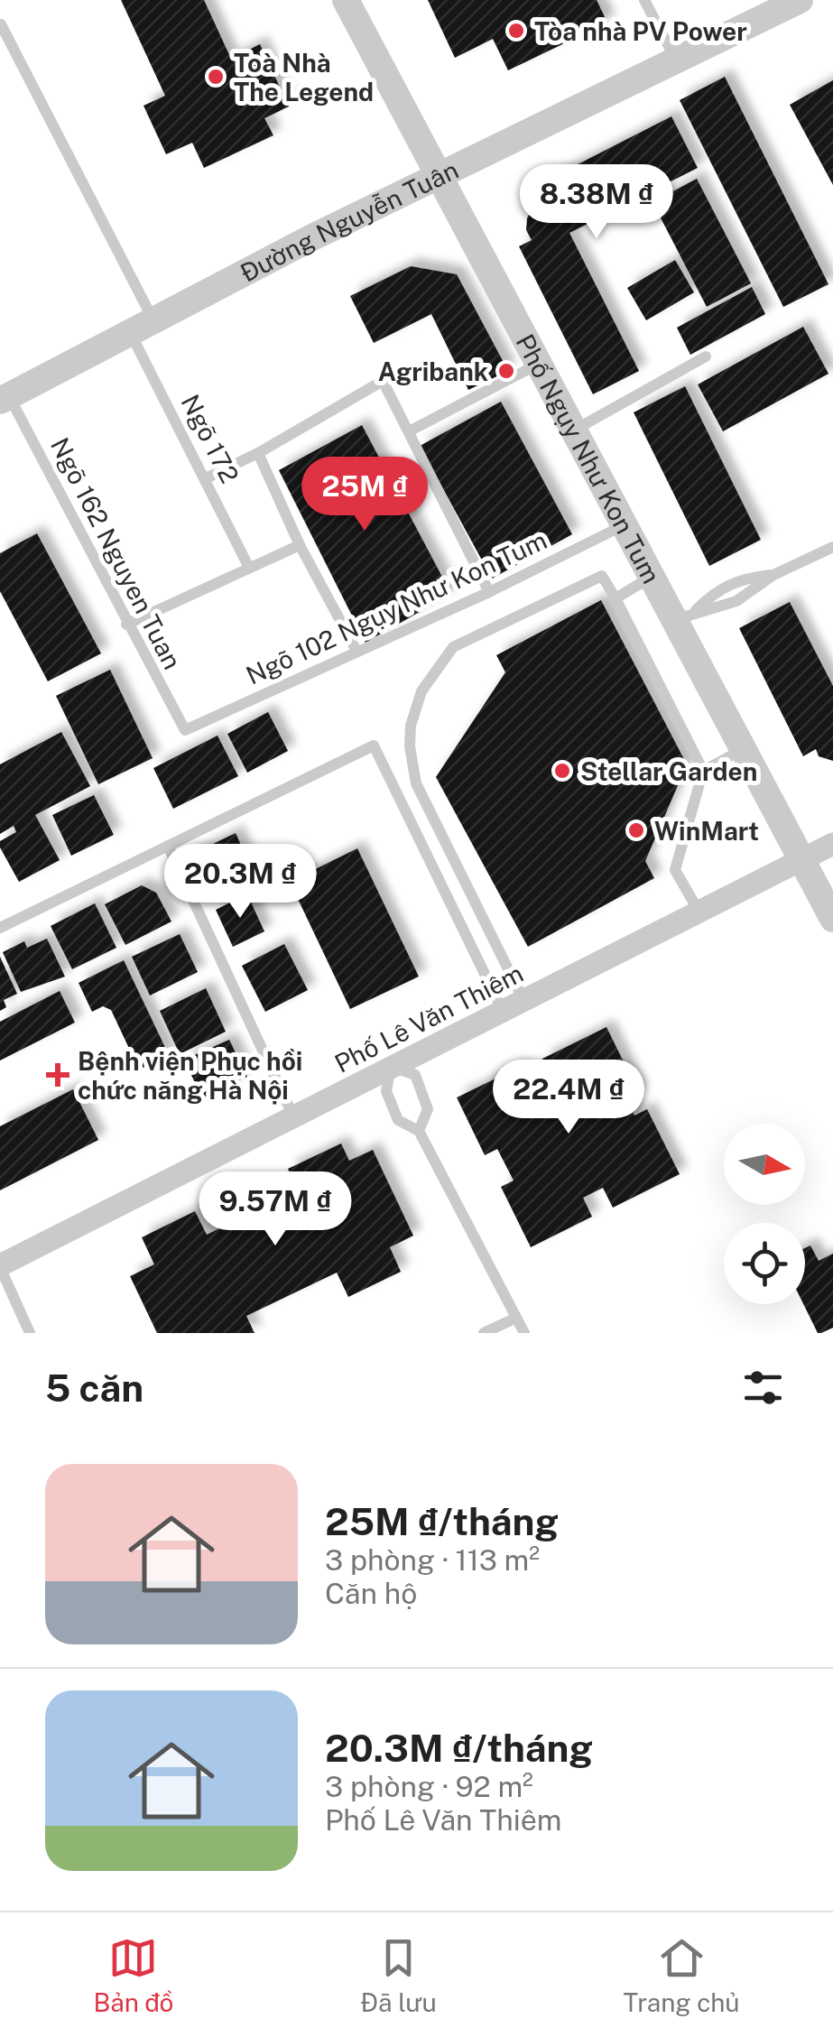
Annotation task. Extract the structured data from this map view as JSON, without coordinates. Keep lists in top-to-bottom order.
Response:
{
  "streets": {
    "street": ["Đường Nguyễn Tuân", "Phố Ngụy Như Kon Tum", "Phố Lê Văn Thiêm"],
    "lane": ["Ngõ 172", "Ngõ 162 Nguyen Tuan", "Ngõ 102 Ngụy Như Kon Tum"]
  },
  "crossings": [
    ["Đường Nguyễn Tuân", "Ngõ 172"],
    ["Đường Nguyễn Tuân", "Phố Ngụy Như Kon Tum"],
    ["Đường Nguyễn Tuân", "Ngõ 162 Nguyen Tuan"],
    ["Phố Ngụy Như Kon Tum", "Ngõ 102 Ngụy Như Kon Tum"],
    ["Phố Ngụy Như Kon Tum", "Phố Lê Văn Thiêm"],
    ["Ngõ 162 Nguyen Tuan", "Ngõ 102 Ngụy Như Kon Tum"]
  ],
  "places": {
    "other": [
      "Tòa nhà PV Power",
      "Toà Nhà The Legend",
      "Agribank",
      "Stellar Garden",
      "WinMart"
    ],
    "health": ["Bệnh viện Phục hồi chức năng Hà Nội"]
  },
  "north": "right",
  "page": {
    "price": [
      "8.38M ₫",
      "25M ₫",
      "20.3M ₫",
      "22.4M ₫",
      "9.57M ₫"
    ],
    "heading": "5 căn",
    "list": [
      {
        "name": "25M ₫/tháng",
        "note": "3 phòng · 113 m² · Căn hộ"
      },
      {
        "name": "20.3M ₫/tháng",
        "note": "3 phòng · 92 m² · Phố Lê Văn Thiêm"
      }
    ],
    "tabs": ["Bản đồ", "Đã lưu", "Trang chủ"]
  }
}
